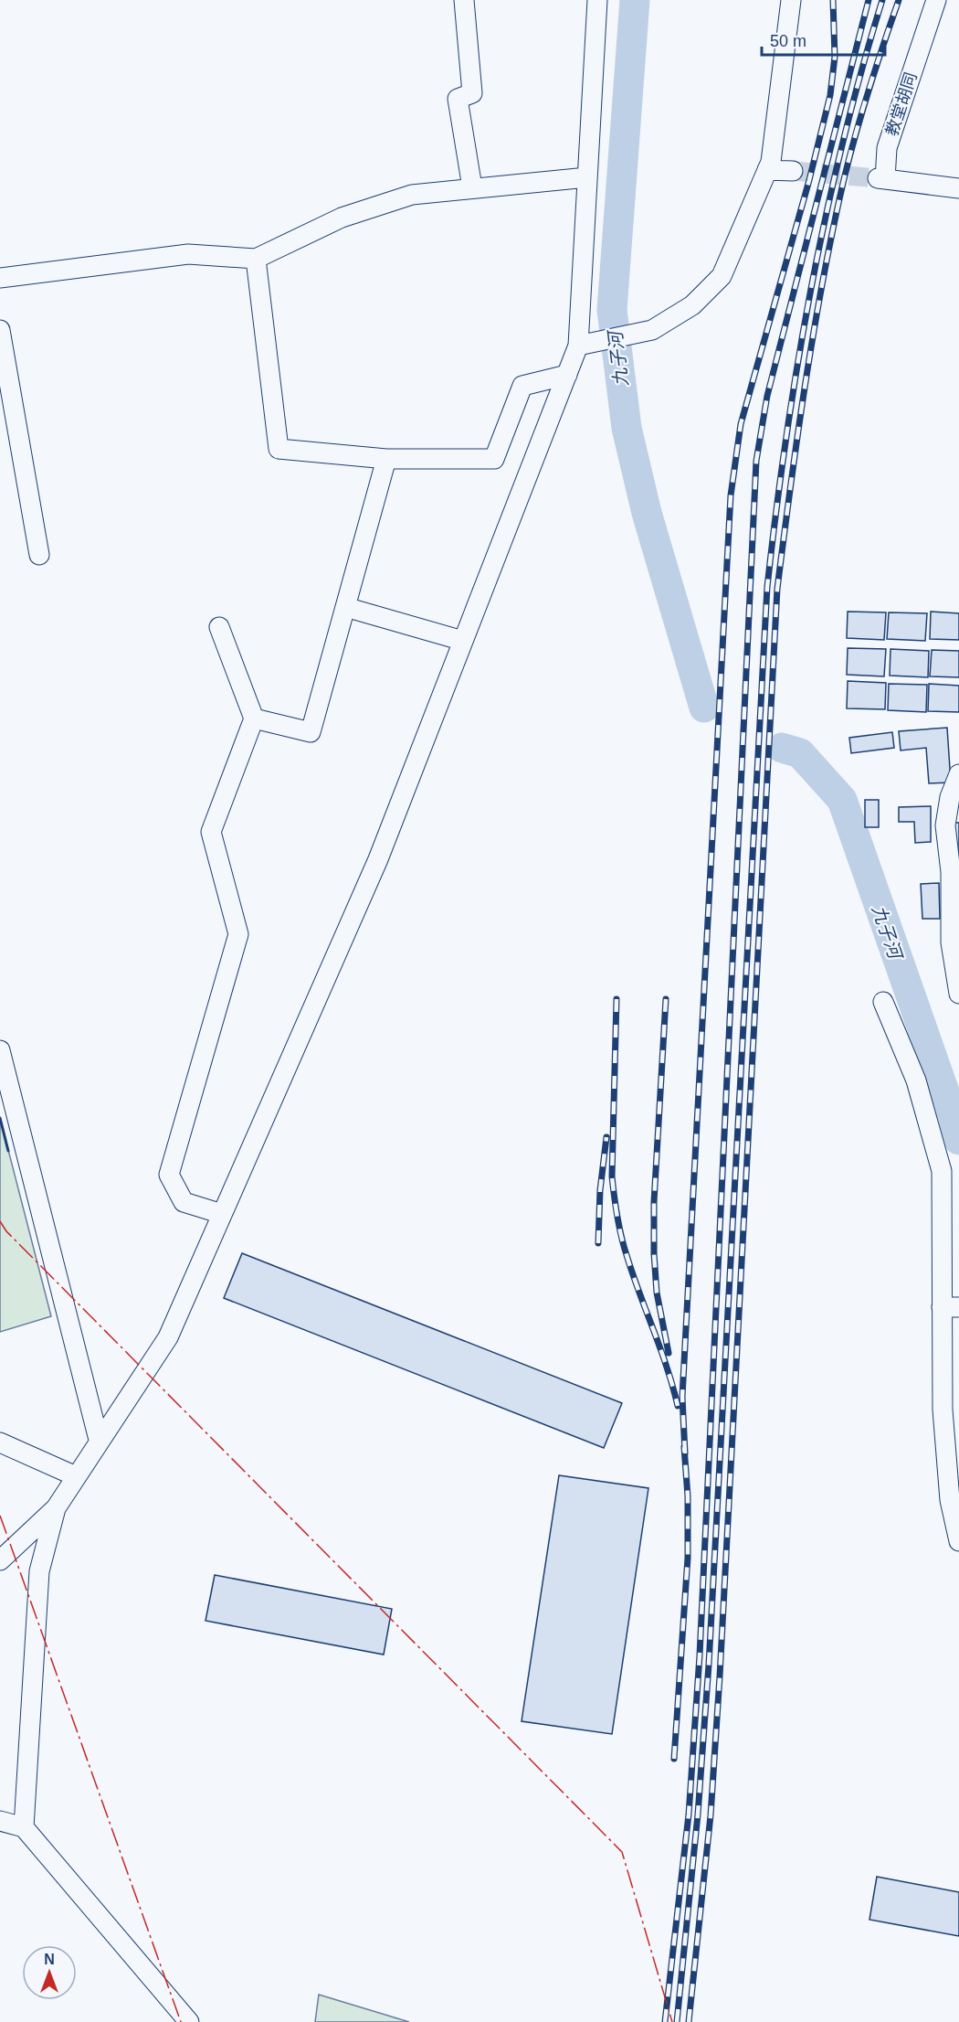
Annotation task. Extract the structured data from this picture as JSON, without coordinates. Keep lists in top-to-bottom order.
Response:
{
  "streets": {
    "street": ["教堂胡同"]
  },
  "water": ["九子河"],
  "scale_bar": "50 m",
  "north": "top"
}
